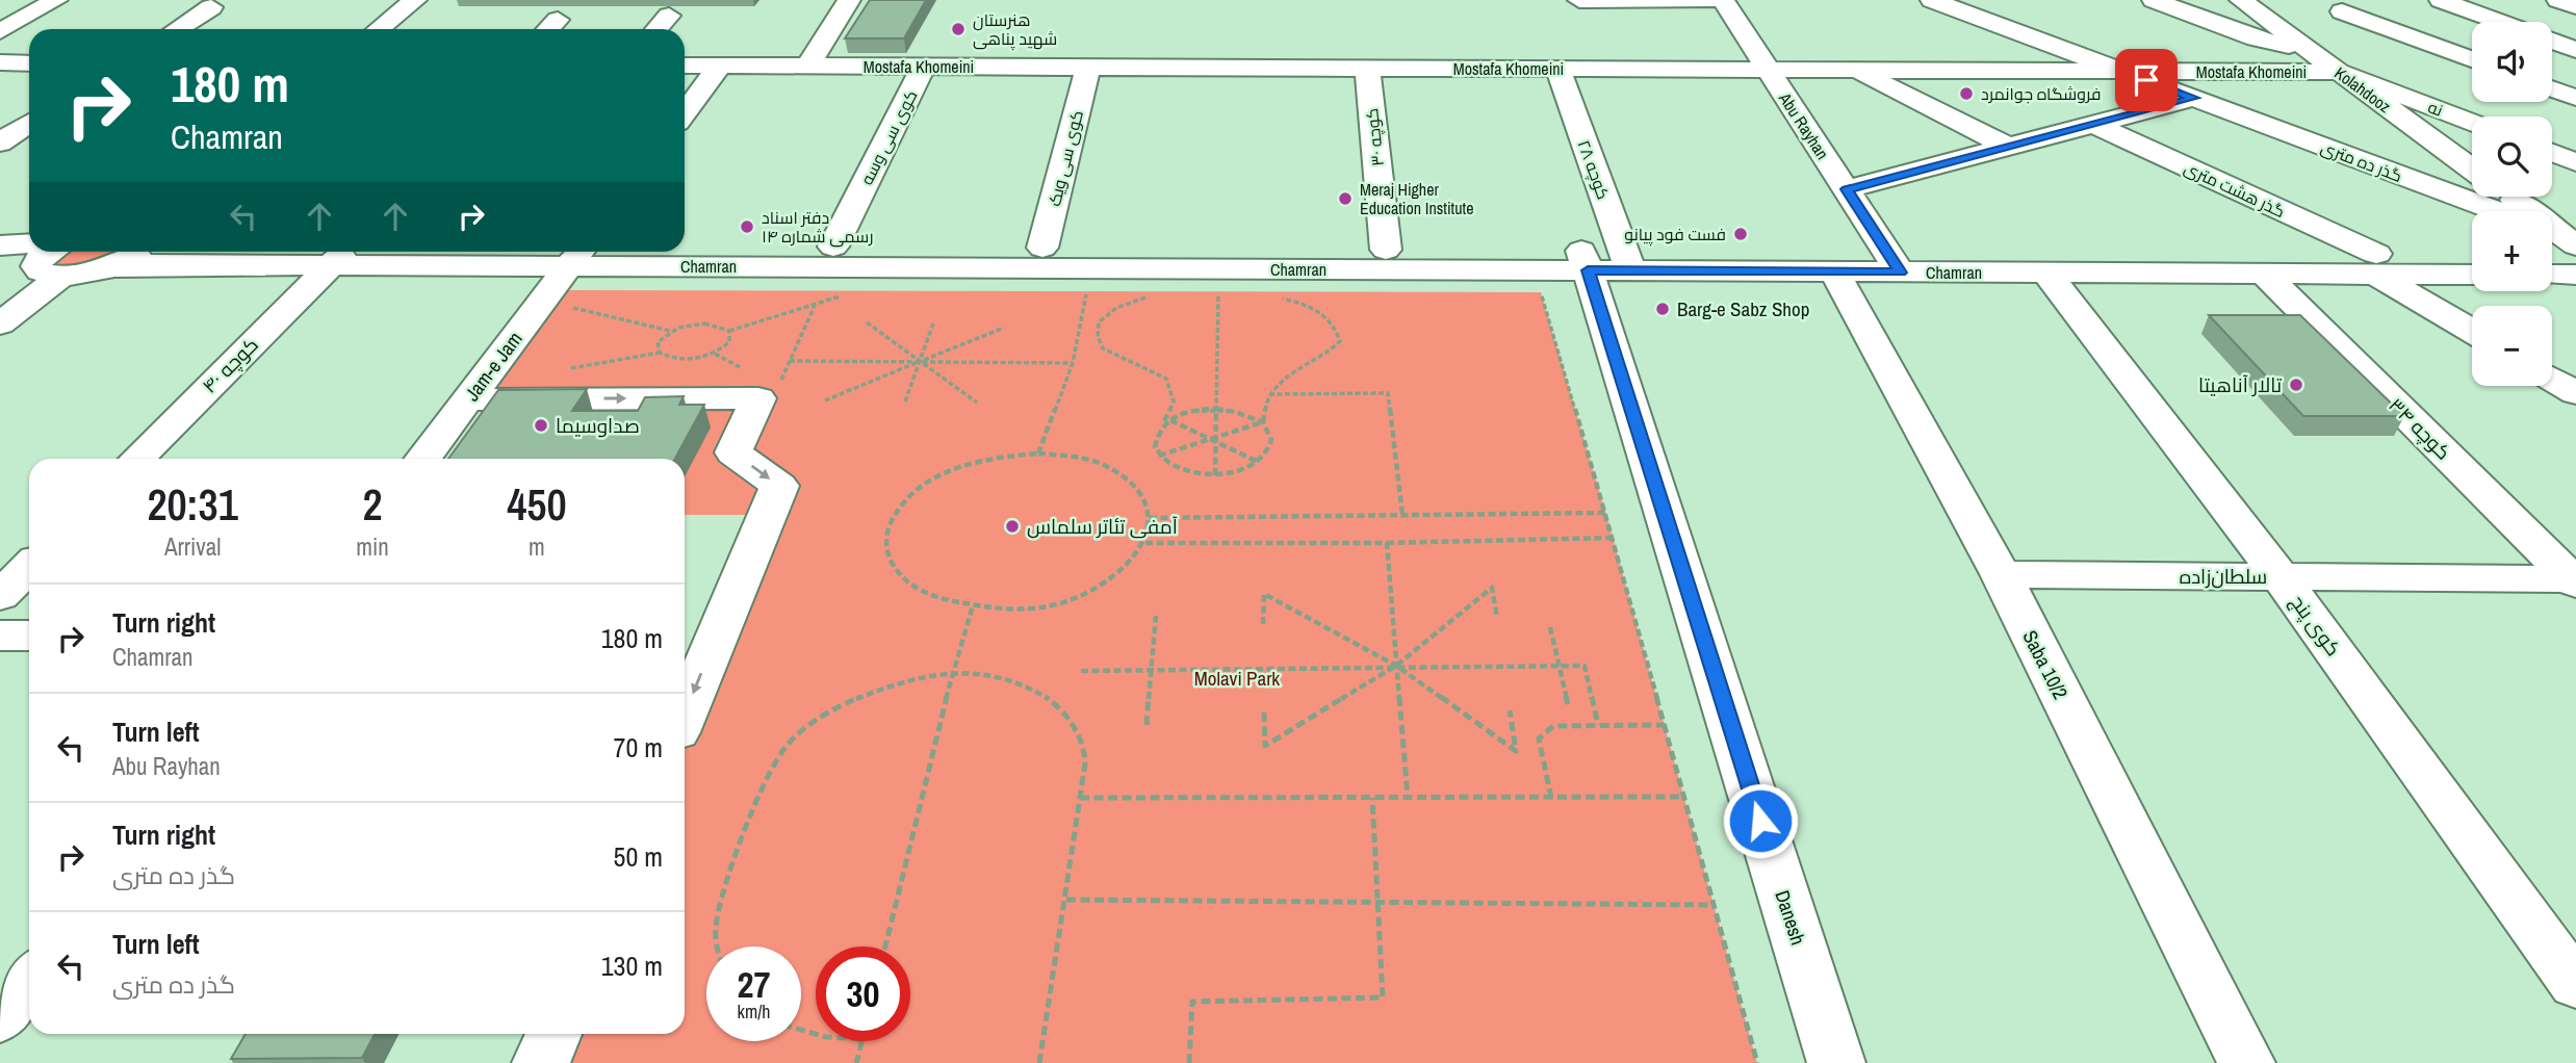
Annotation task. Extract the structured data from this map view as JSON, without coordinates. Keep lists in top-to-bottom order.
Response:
{
  "streets": {
    "street": [
      "Mostafa Khomeini",
      "Kolahdooz",
      "نه",
      "Abu Rayhan",
      "کوی سی وسه",
      "کوچه ۳۰",
      "کوی سی ویک",
      "گذر ده متری",
      "کوچه ۲۸",
      "گذر هشت متری",
      "Chamran",
      "کوچه ۴۰",
      "Jam-e Jam",
      "کوچه ۳۴",
      "سلطان‌زاده",
      "کوی پنج",
      "Saba 10/2",
      "Danesh"
    ]
  },
  "crossings": [
    ["Mostafa Khomeini", "Kolahdooz"],
    ["Mostafa Khomeini", "نه"],
    ["Mostafa Khomeini", "Abu Rayhan"],
    ["Mostafa Khomeini", "کوی سی وسه"],
    ["Mostafa Khomeini", "کوچه ۳۰"],
    ["Mostafa Khomeini", "کوی سی ویک"],
    ["Mostafa Khomeini", "گذر ده متری"],
    ["Mostafa Khomeini", "کوچه ۲۸"],
    ["Kolahdooz", "نه"],
    ["Abu Rayhan", "Chamran"],
    ["کوی سی وسه", "Chamran"],
    ["کوچه ۳۰", "Chamran"],
    ["کوی سی ویک", "Chamran"],
    ["کوچه ۲۸", "Chamran"],
    ["کوچه ۲۸", "Danesh"],
    ["گذر هشت متری", "Chamran"],
    ["Chamran", "کوچه ۴۰"],
    ["Chamran", "Jam-e Jam"],
    ["Chamran", "کوچه ۳۴"],
    ["Chamran", "کوی پنج"],
    ["Chamran", "Saba 10/2"],
    ["Chamran", "Danesh"],
    ["کوچه ۳۴", "سلطان‌زاده"],
    ["سلطان‌زاده", "کوی پنج"],
    ["سلطان‌زاده", "Saba 10/2"]
  ],
  "parks": ["Molavi Park"],
  "places": [
    "هنرستان شهید پناهی",
    "فروشگاه جوانمرد",
    "Meraj Higher Education Institute",
    "دفتر اسناد رسمی شماره ۱۴",
    "فست فود پیانو",
    "Barg-e Sabz Shop",
    "تالار آناهیتا",
    "صداوسیما",
    "آمفی تئاتر سلماس"
  ],
  "page": {
    "map_buttons": ["+", "−"],
    "turn": ["180 m", "Chamran"],
    "eta": [
      "20:31",
      "Arrival",
      "2",
      "min",
      "450",
      "m"
    ],
    "list": [
      {
        "name": "Turn right",
        "note": "Chamran",
        "value": "180 m"
      },
      {
        "name": "Turn left",
        "note": "Abu Rayhan",
        "value": "70 m"
      },
      {
        "name": "Turn right",
        "note": "گذر ده متری",
        "value": "50 m"
      },
      {
        "name": "Turn left",
        "note": "گذر ده متری",
        "value": "130 m"
      }
    ],
    "speed": "27 km/h",
    "limit": "30"
  }
}
